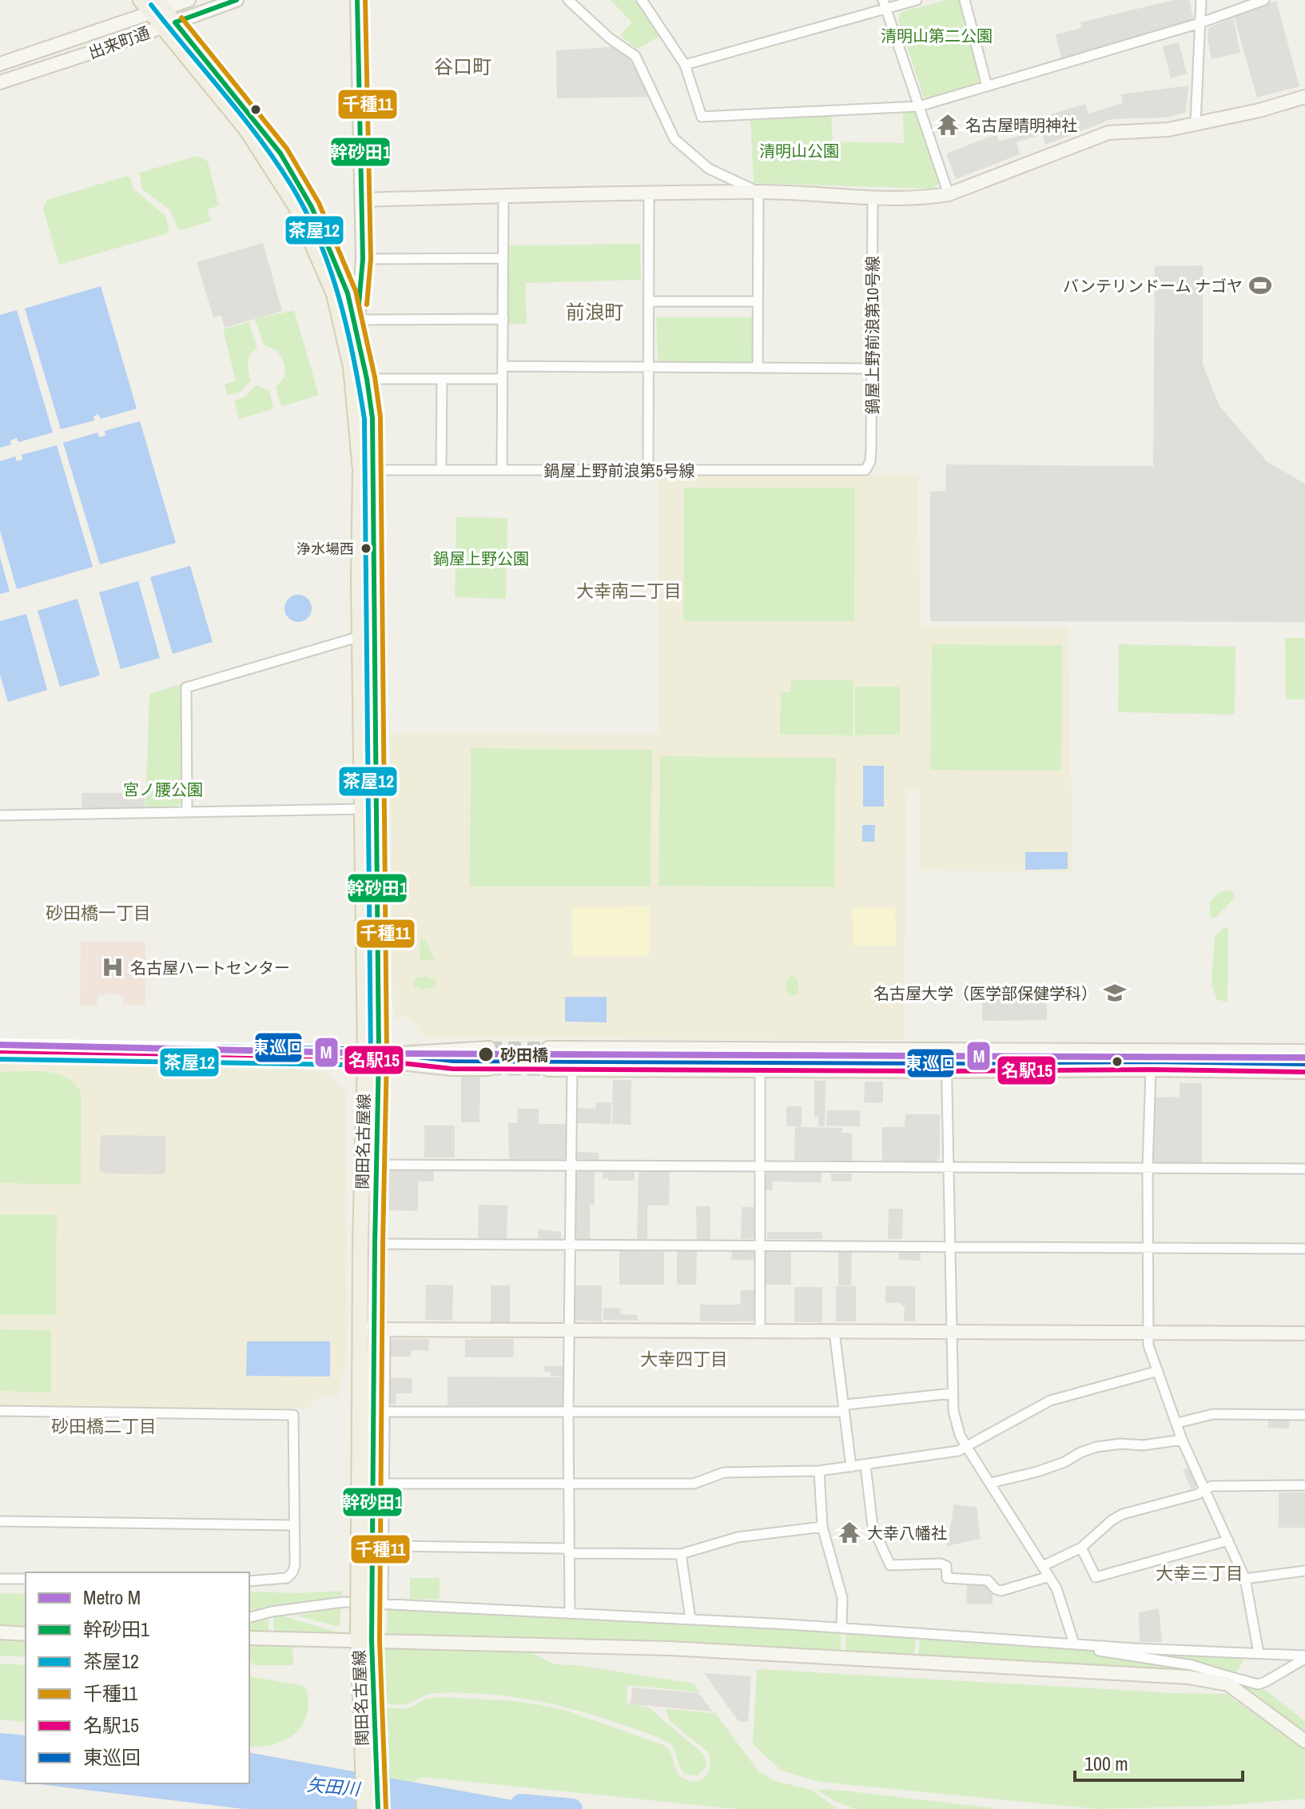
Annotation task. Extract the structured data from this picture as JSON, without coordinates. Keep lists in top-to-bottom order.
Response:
{
  "streets": {
    "main road": ["関田名古屋線"],
    "street": ["出来町通", "鍋屋上野前浪第10号線", "鍋屋上野前浪第5号線"]
  },
  "crossings": [
    ["出来町通", "関田名古屋線"],
    ["鍋屋上野前浪第10号線", "鍋屋上野前浪第5号線"],
    ["鍋屋上野前浪第5号線", "関田名古屋線"]
  ],
  "districts": [
    "谷口町",
    "前浪町",
    "大幸南二丁目",
    "砂田橋一丁目",
    "大幸四丁目",
    "砂田橋二丁目",
    "大幸三丁目"
  ],
  "water": ["矢田川"],
  "parks": [
    "清明山第二公園",
    "清明山公園",
    "鍋屋上野公園",
    "宮ノ腰公園"
  ],
  "places": {
    "temple": ["名古屋晴明神社", "大幸八幡社"],
    "sports": ["バンテリンドーム ナゴヤ"],
    "other": ["浄水場西", "砂田橋"],
    "hospital": ["名古屋ハートセンター"],
    "school or university": ["名古屋大学（医学部保健学科）"]
  },
  "lines": [
    "transit line 幹砂田1",
    "transit line 千種11",
    "transit line 茶屋12",
    "transit line 東巡回",
    "metro line M",
    "transit line 名駅15"
  ],
  "legend": [
    "Metro M",
    "幹砂田1",
    "茶屋12",
    "千種11",
    "名駅15",
    "東巡回"
  ],
  "scale_bar": "100 m"
}
